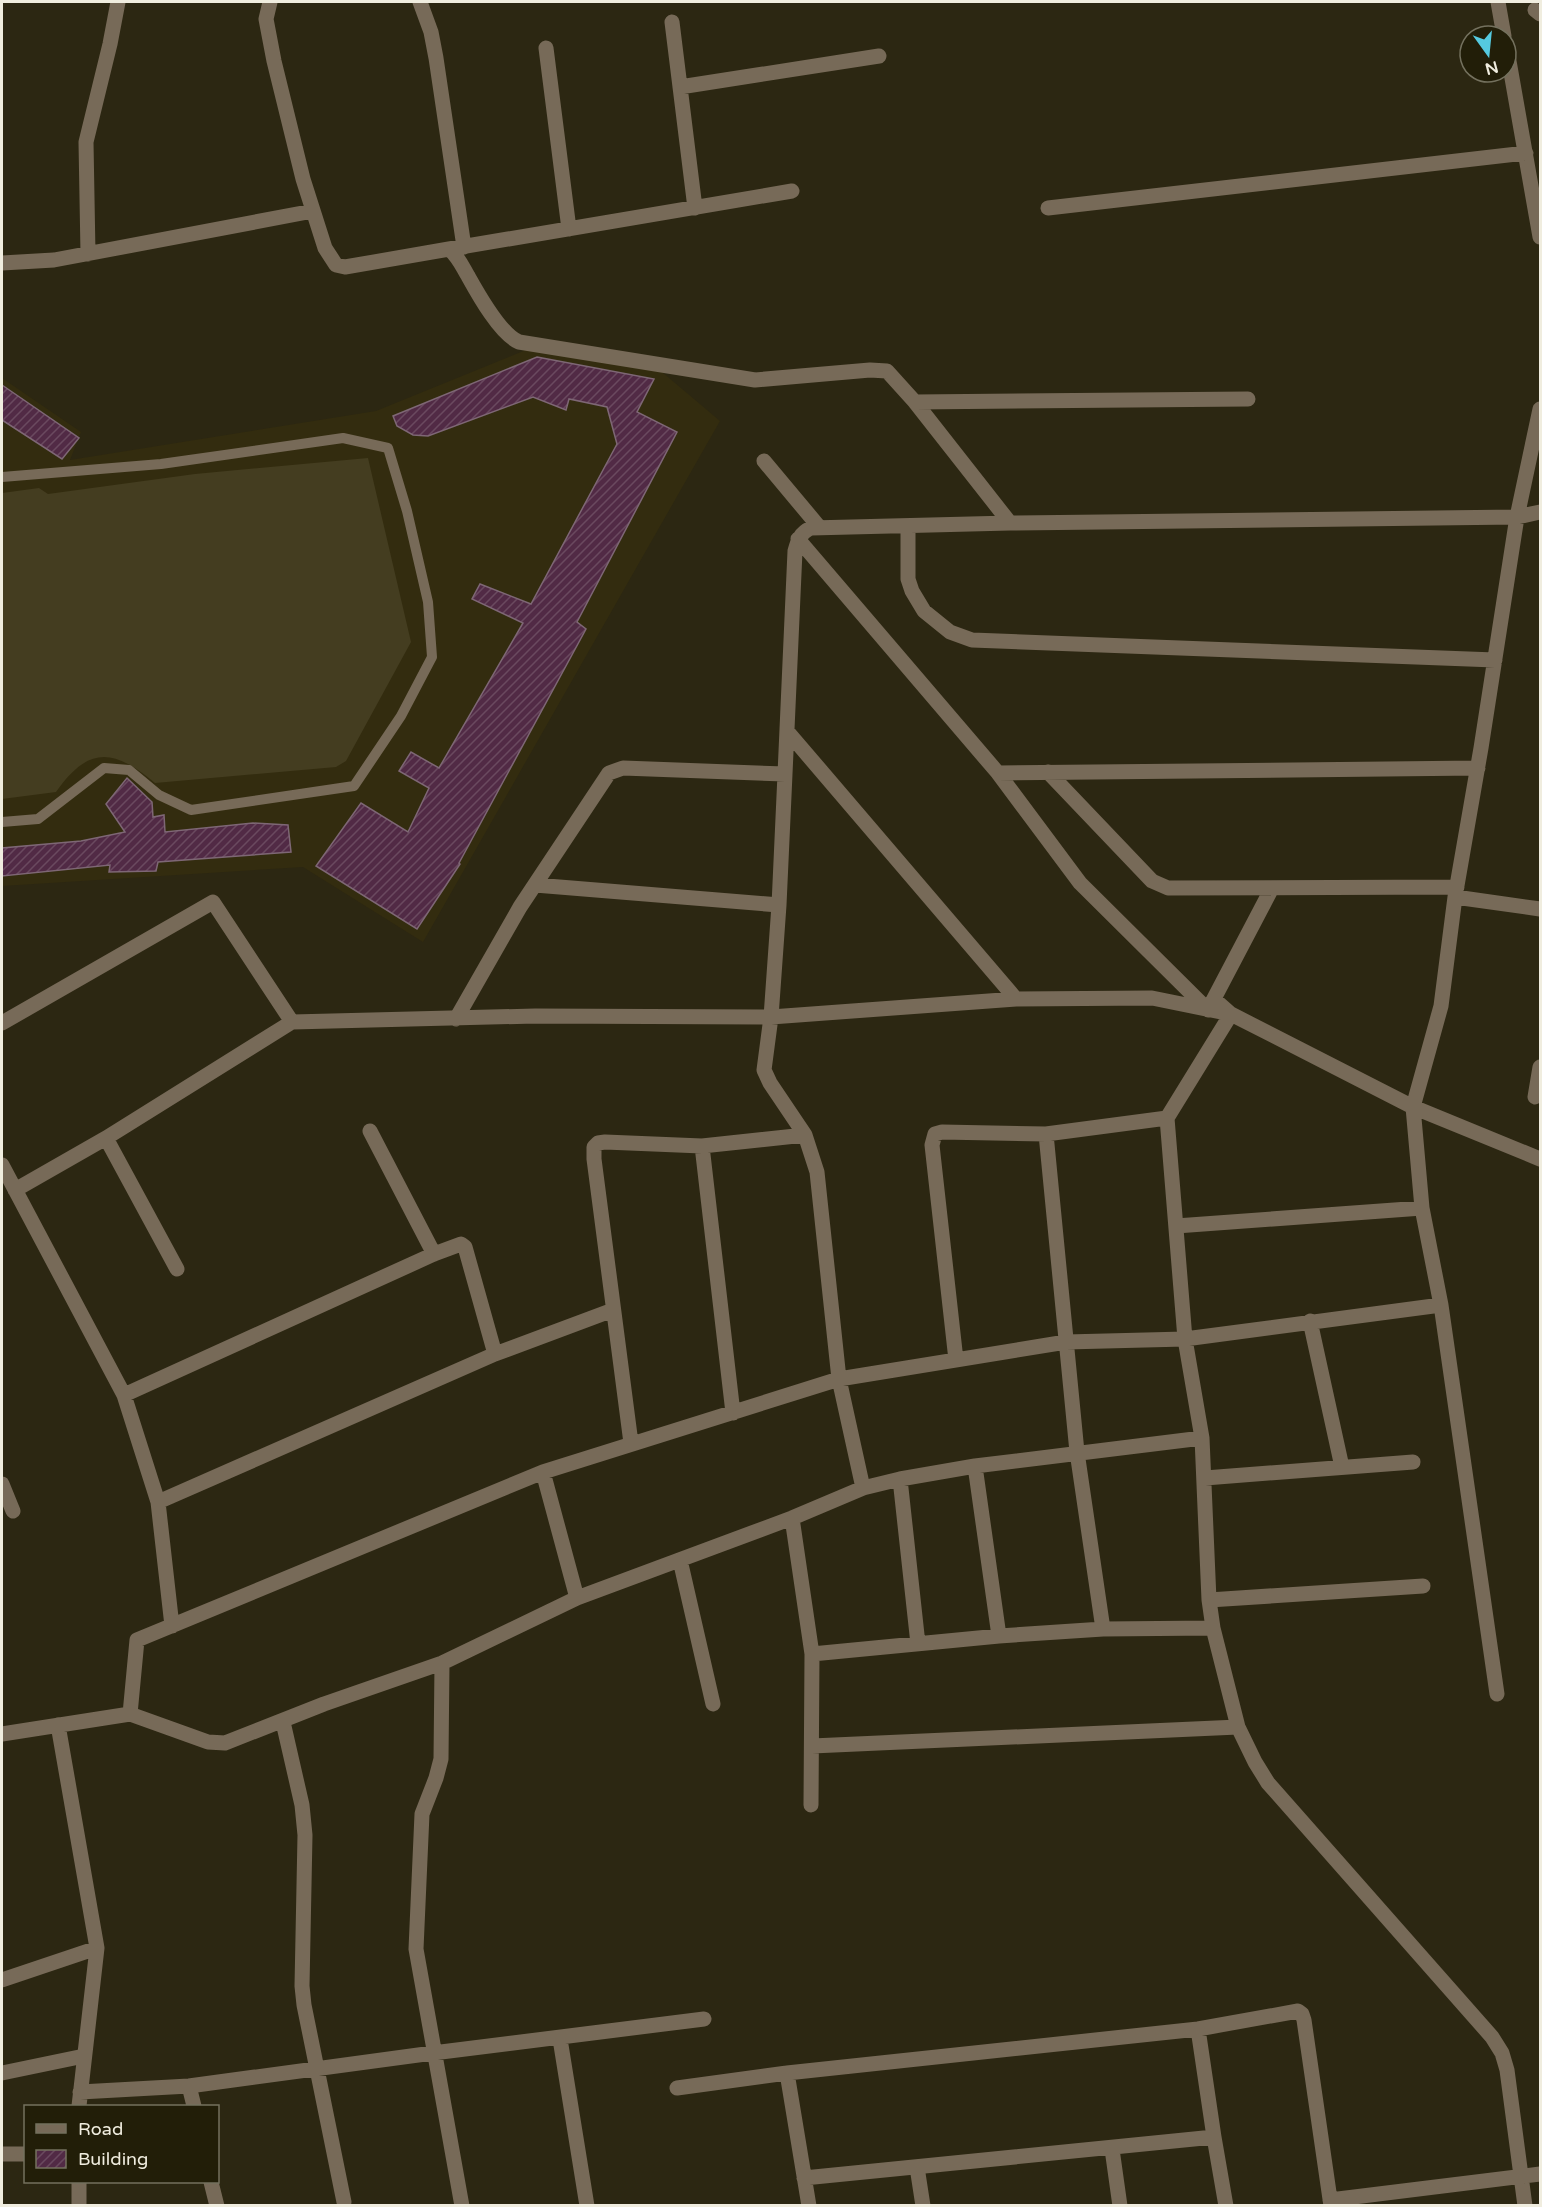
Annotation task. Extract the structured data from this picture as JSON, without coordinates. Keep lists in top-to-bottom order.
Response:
{
  "legend": ["Road", "Building"],
  "north": "bottom"
}
